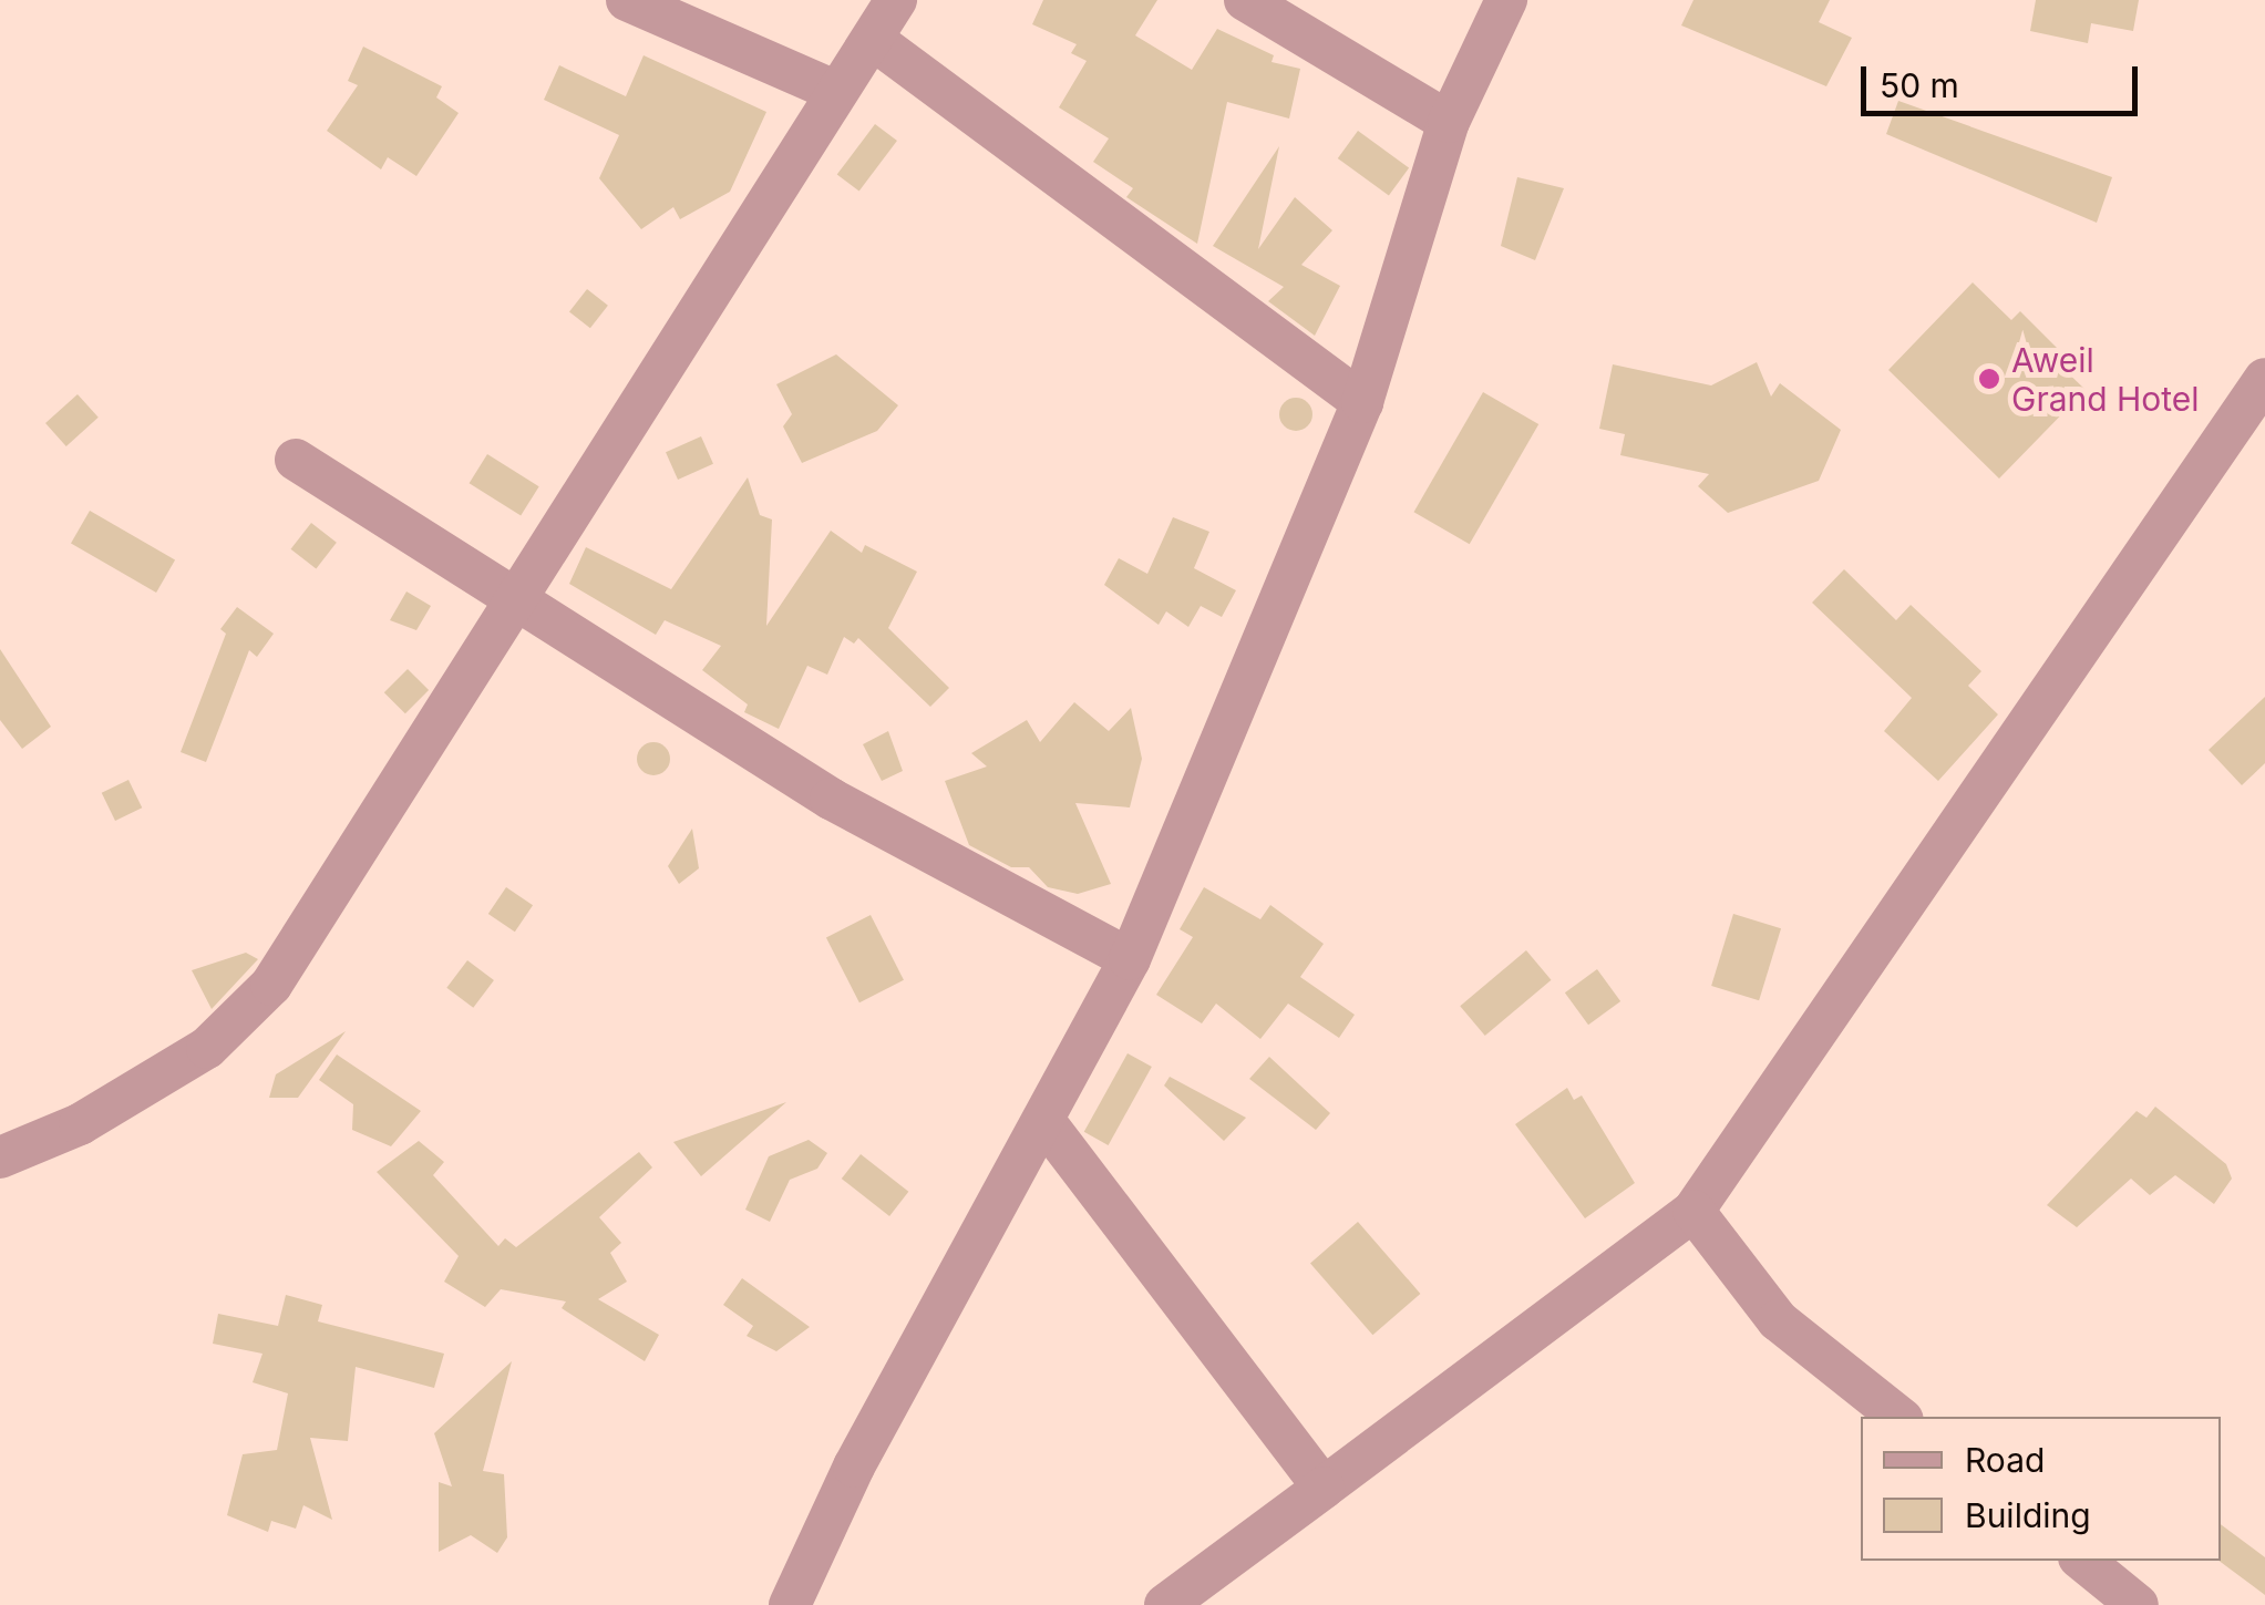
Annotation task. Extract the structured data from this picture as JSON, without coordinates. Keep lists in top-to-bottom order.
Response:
{
  "places": ["Aweil Grand Hotel"],
  "legend": ["Road", "Building"],
  "scale_bar": "50 m"
}
